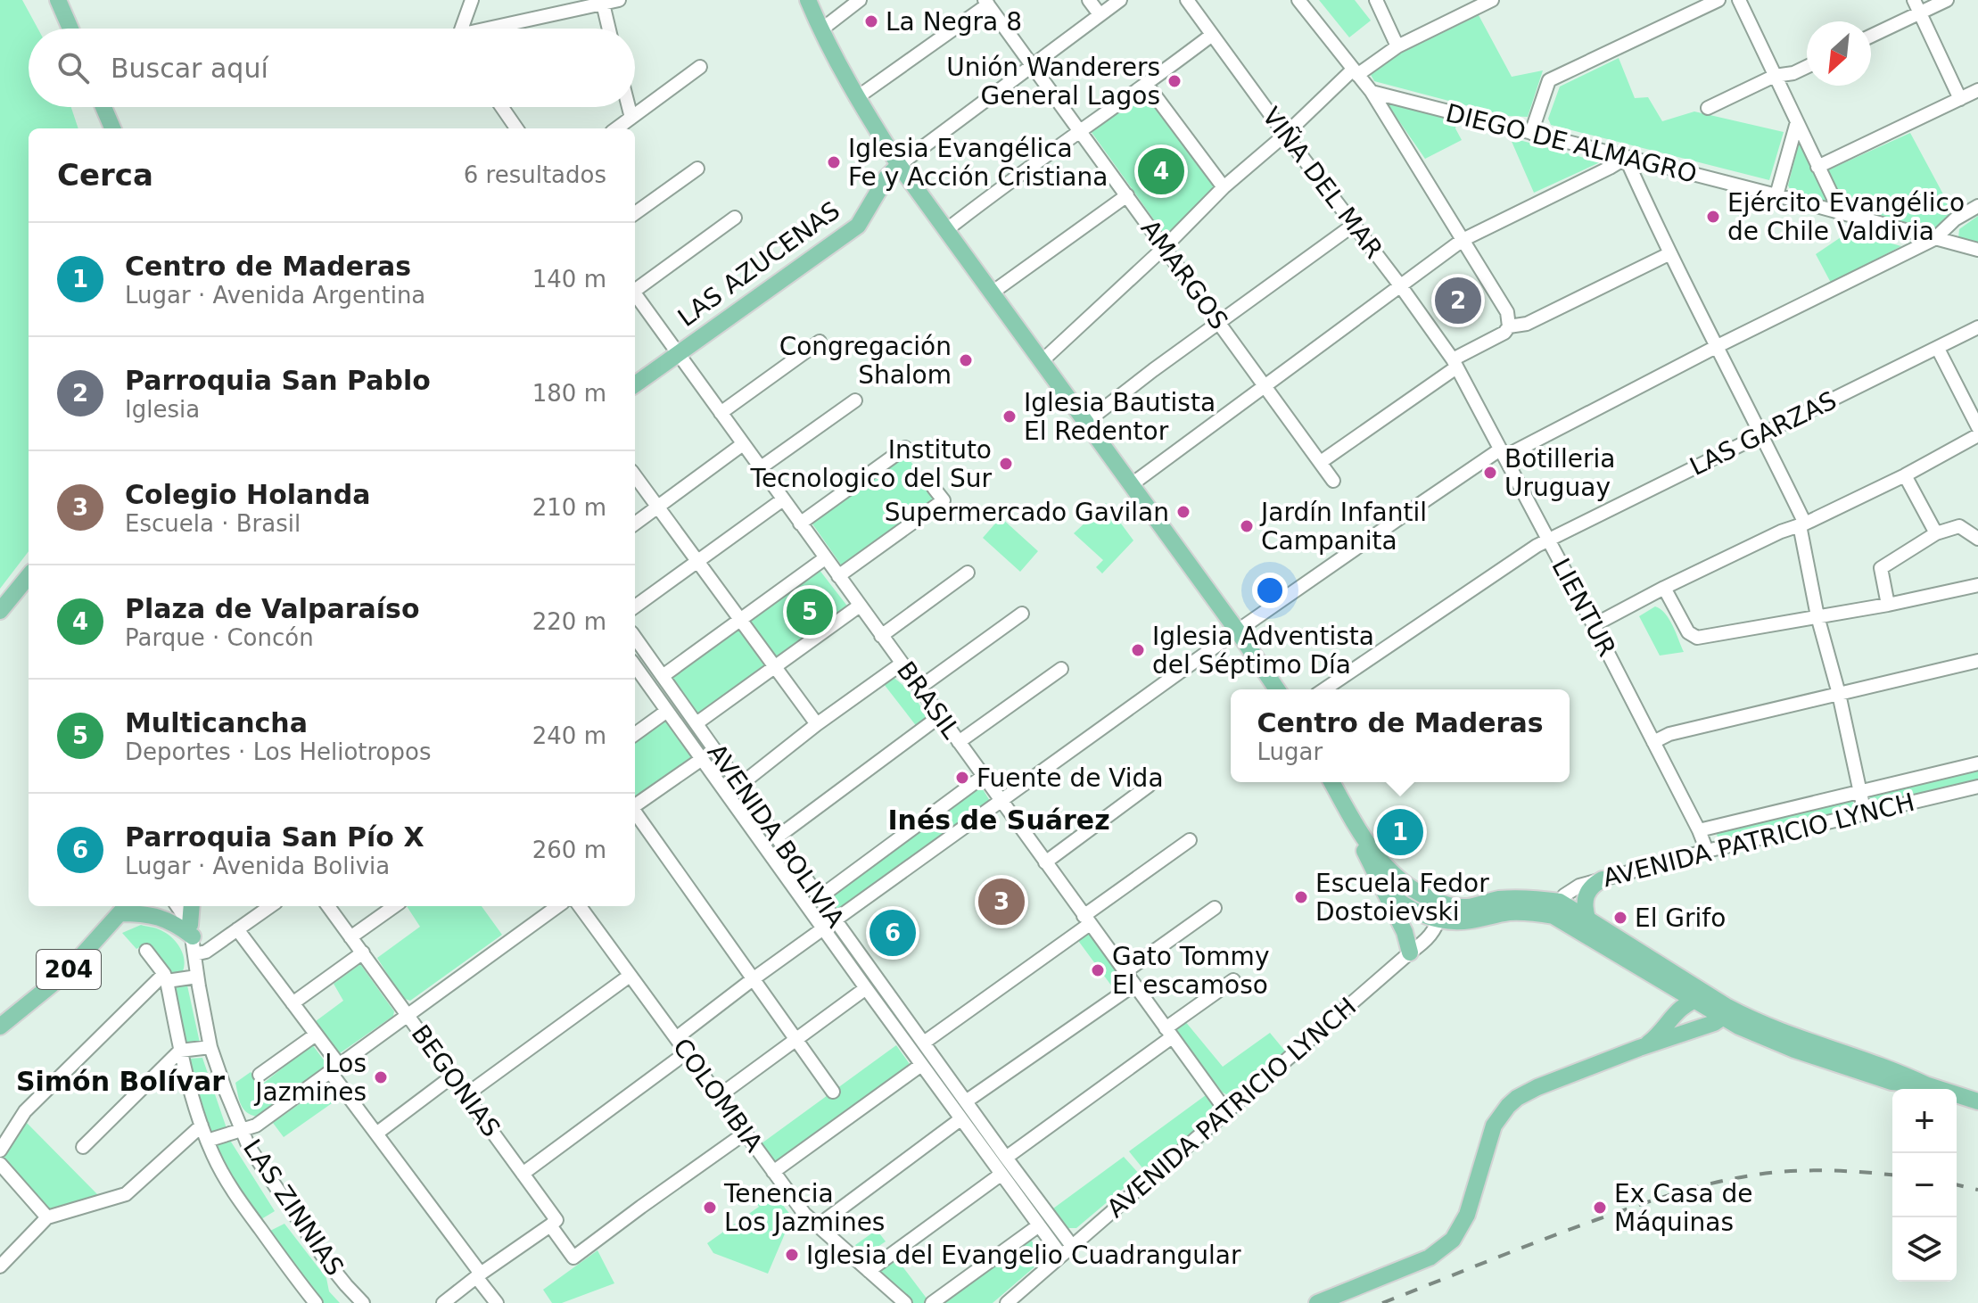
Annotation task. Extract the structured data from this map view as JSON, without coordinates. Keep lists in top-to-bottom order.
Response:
{
  "streets": {
    "main road": ["LAS AZUCENAS", "204"],
    "street": [
      "DIEGO DE ALMAGRO",
      "VIÑA DEL MAR",
      "AMARGOS",
      "LAS GARZAS",
      "LIENTUR",
      "BRASIL",
      "AVENIDA BOLIVIA",
      "AVENIDA PATRICIO LYNCH",
      "BEGONIAS",
      "COLOMBIA",
      "LAS ZINNIAS"
    ]
  },
  "crossings": [
    ["VIÑA DEL MAR", "LIENTUR"],
    ["LAS AZUCENAS", "BRASIL"],
    ["LAS GARZAS", "LIENTUR"],
    ["LIENTUR", "AVENIDA PATRICIO LYNCH"],
    ["BRASIL", "AVENIDA PATRICIO LYNCH"],
    ["AVENIDA BOLIVIA", "AVENIDA PATRICIO LYNCH"],
    ["BEGONIAS", "COLOMBIA"]
  ],
  "districts": ["Inés de Suárez", "Simón Bolívar"],
  "places": [
    "La Negra 8",
    "Unión Wanderers General Lagos",
    "Iglesia Evangélica Fe y Acción Cristiana",
    "Ejército Evangélico de Chile Valdivia",
    "Congregación Shalom",
    "Iglesia Bautista El Redentor",
    "Instituto Tecnologico del Sur",
    "Botilleria Uruguay",
    "Supermercado Gavilan",
    "Jardín Infantil Campanita",
    "Iglesia Adventista del Séptimo Día",
    "Fuente de Vida",
    "Escuela Fedor Dostoievski",
    "El Grifo",
    "Gato Tommy El escamoso",
    "Los Jazmines",
    "Tenencia Los Jazmines",
    "Ex Casa de Máquinas",
    "Iglesia del Evangelio Cuadrangular"
  ],
  "north": "bottom left",
  "page": {
    "search": "Buscar aquí",
    "heading": ["Cerca", "6 resultados"],
    "pins": [
      "4",
      "2",
      "5",
      "1",
      "3",
      "6"
    ],
    "list": [
      {
        "mark": "1",
        "name": "Centro de Maderas",
        "note": "Lugar · Avenida Argentina",
        "value": "140 m"
      },
      {
        "mark": "2",
        "name": "Parroquia San Pablo",
        "note": "Iglesia",
        "value": "180 m"
      },
      {
        "mark": "3",
        "name": "Colegio Holanda",
        "note": "Escuela · Brasil",
        "value": "210 m"
      },
      {
        "mark": "4",
        "name": "Plaza de Valparaíso",
        "note": "Parque · Concón",
        "value": "220 m"
      },
      {
        "mark": "5",
        "name": "Multicancha",
        "note": "Deportes · Los Heliotropos",
        "value": "240 m"
      },
      {
        "mark": "6",
        "name": "Parroquia San Pío X",
        "note": "Lugar · Avenida Bolivia",
        "value": "260 m"
      }
    ],
    "popup": ["Centro de Maderas", "Lugar"],
    "map_buttons": ["+", "−"]
  }
}
